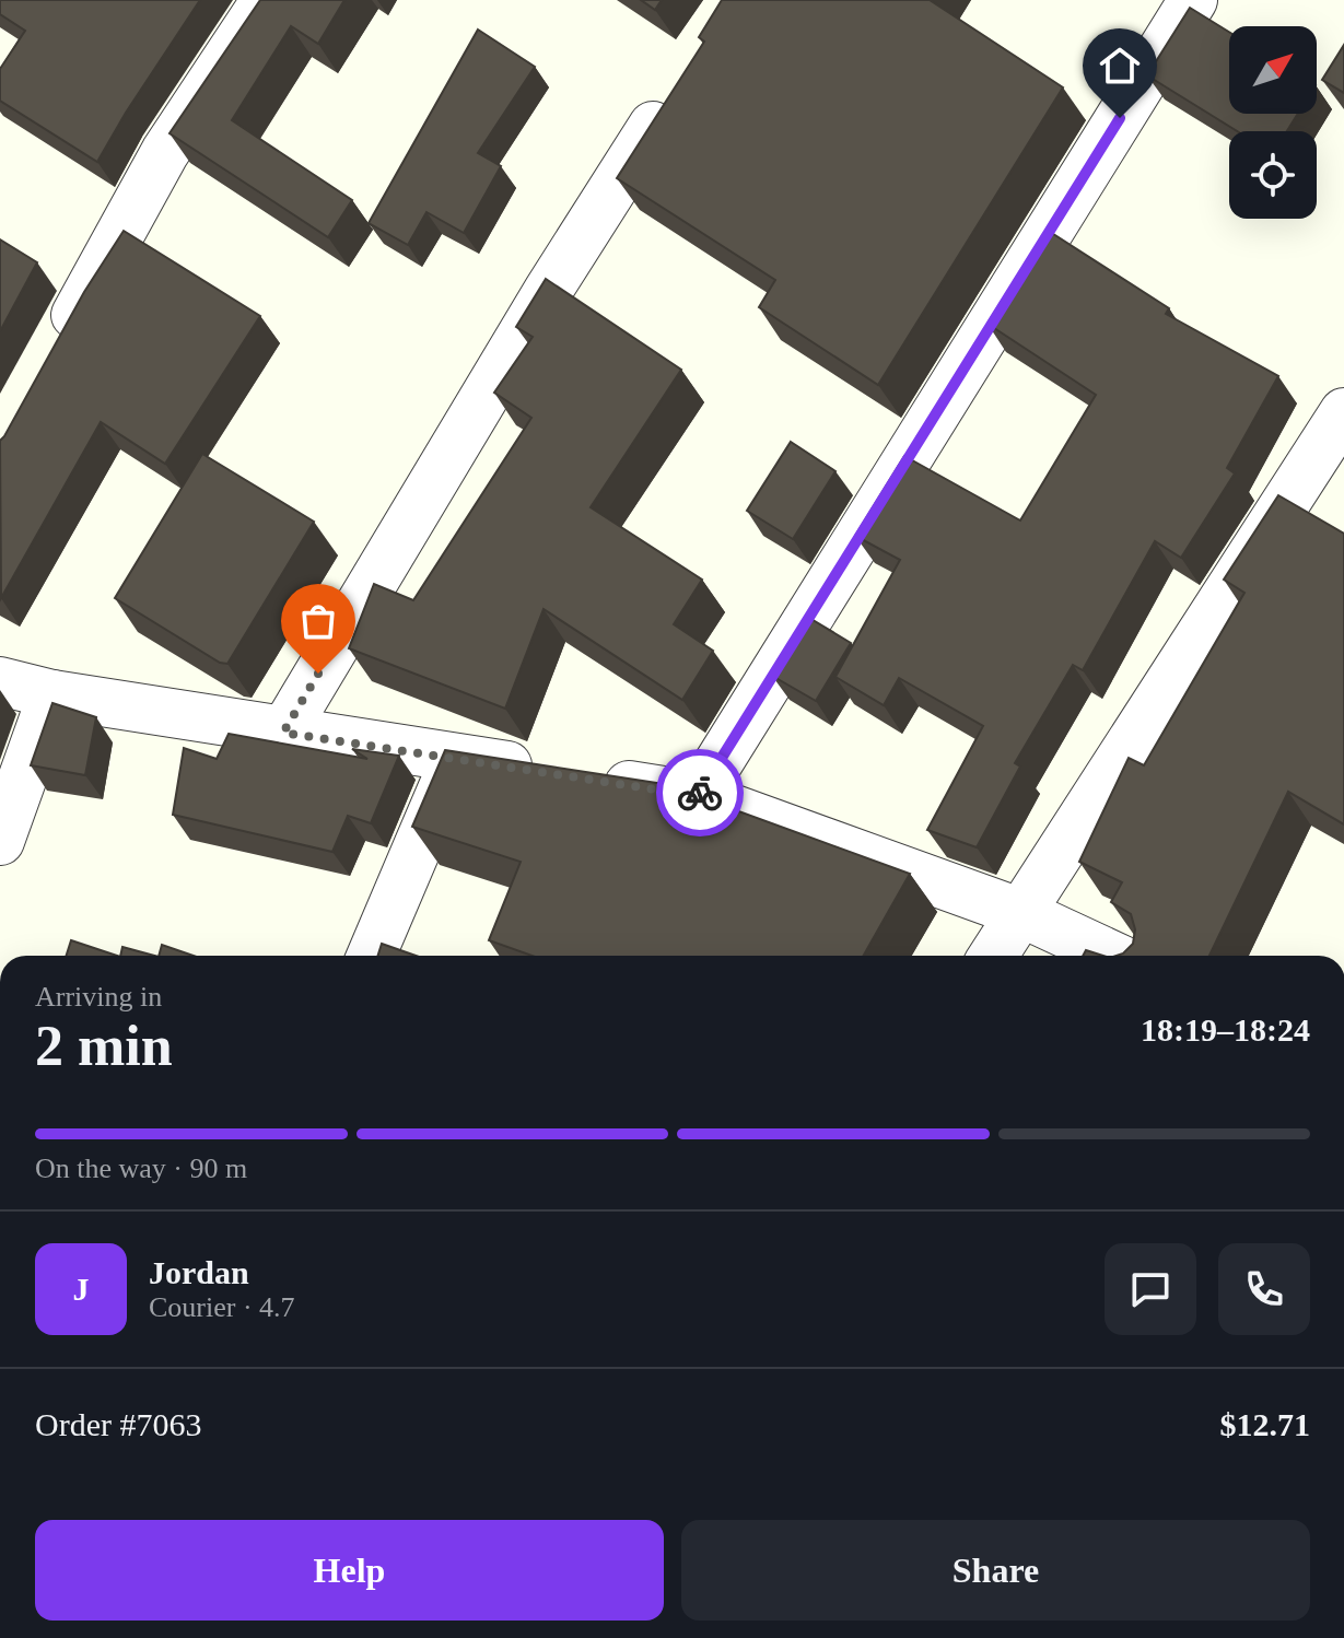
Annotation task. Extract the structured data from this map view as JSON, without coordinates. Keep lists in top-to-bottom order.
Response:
{
  "north": "top right",
  "page": {
    "heading": ["2 min", "Arriving in", "18:19–18:24"],
    "panel": [
      "Jordan",
      "Courier · 4.7",
      "Order #7063",
      "$12.71"
    ],
    "bar": "On the way · 90 m",
    "round": "J",
    "buttons": ["Help", "Share"]
  }
}
